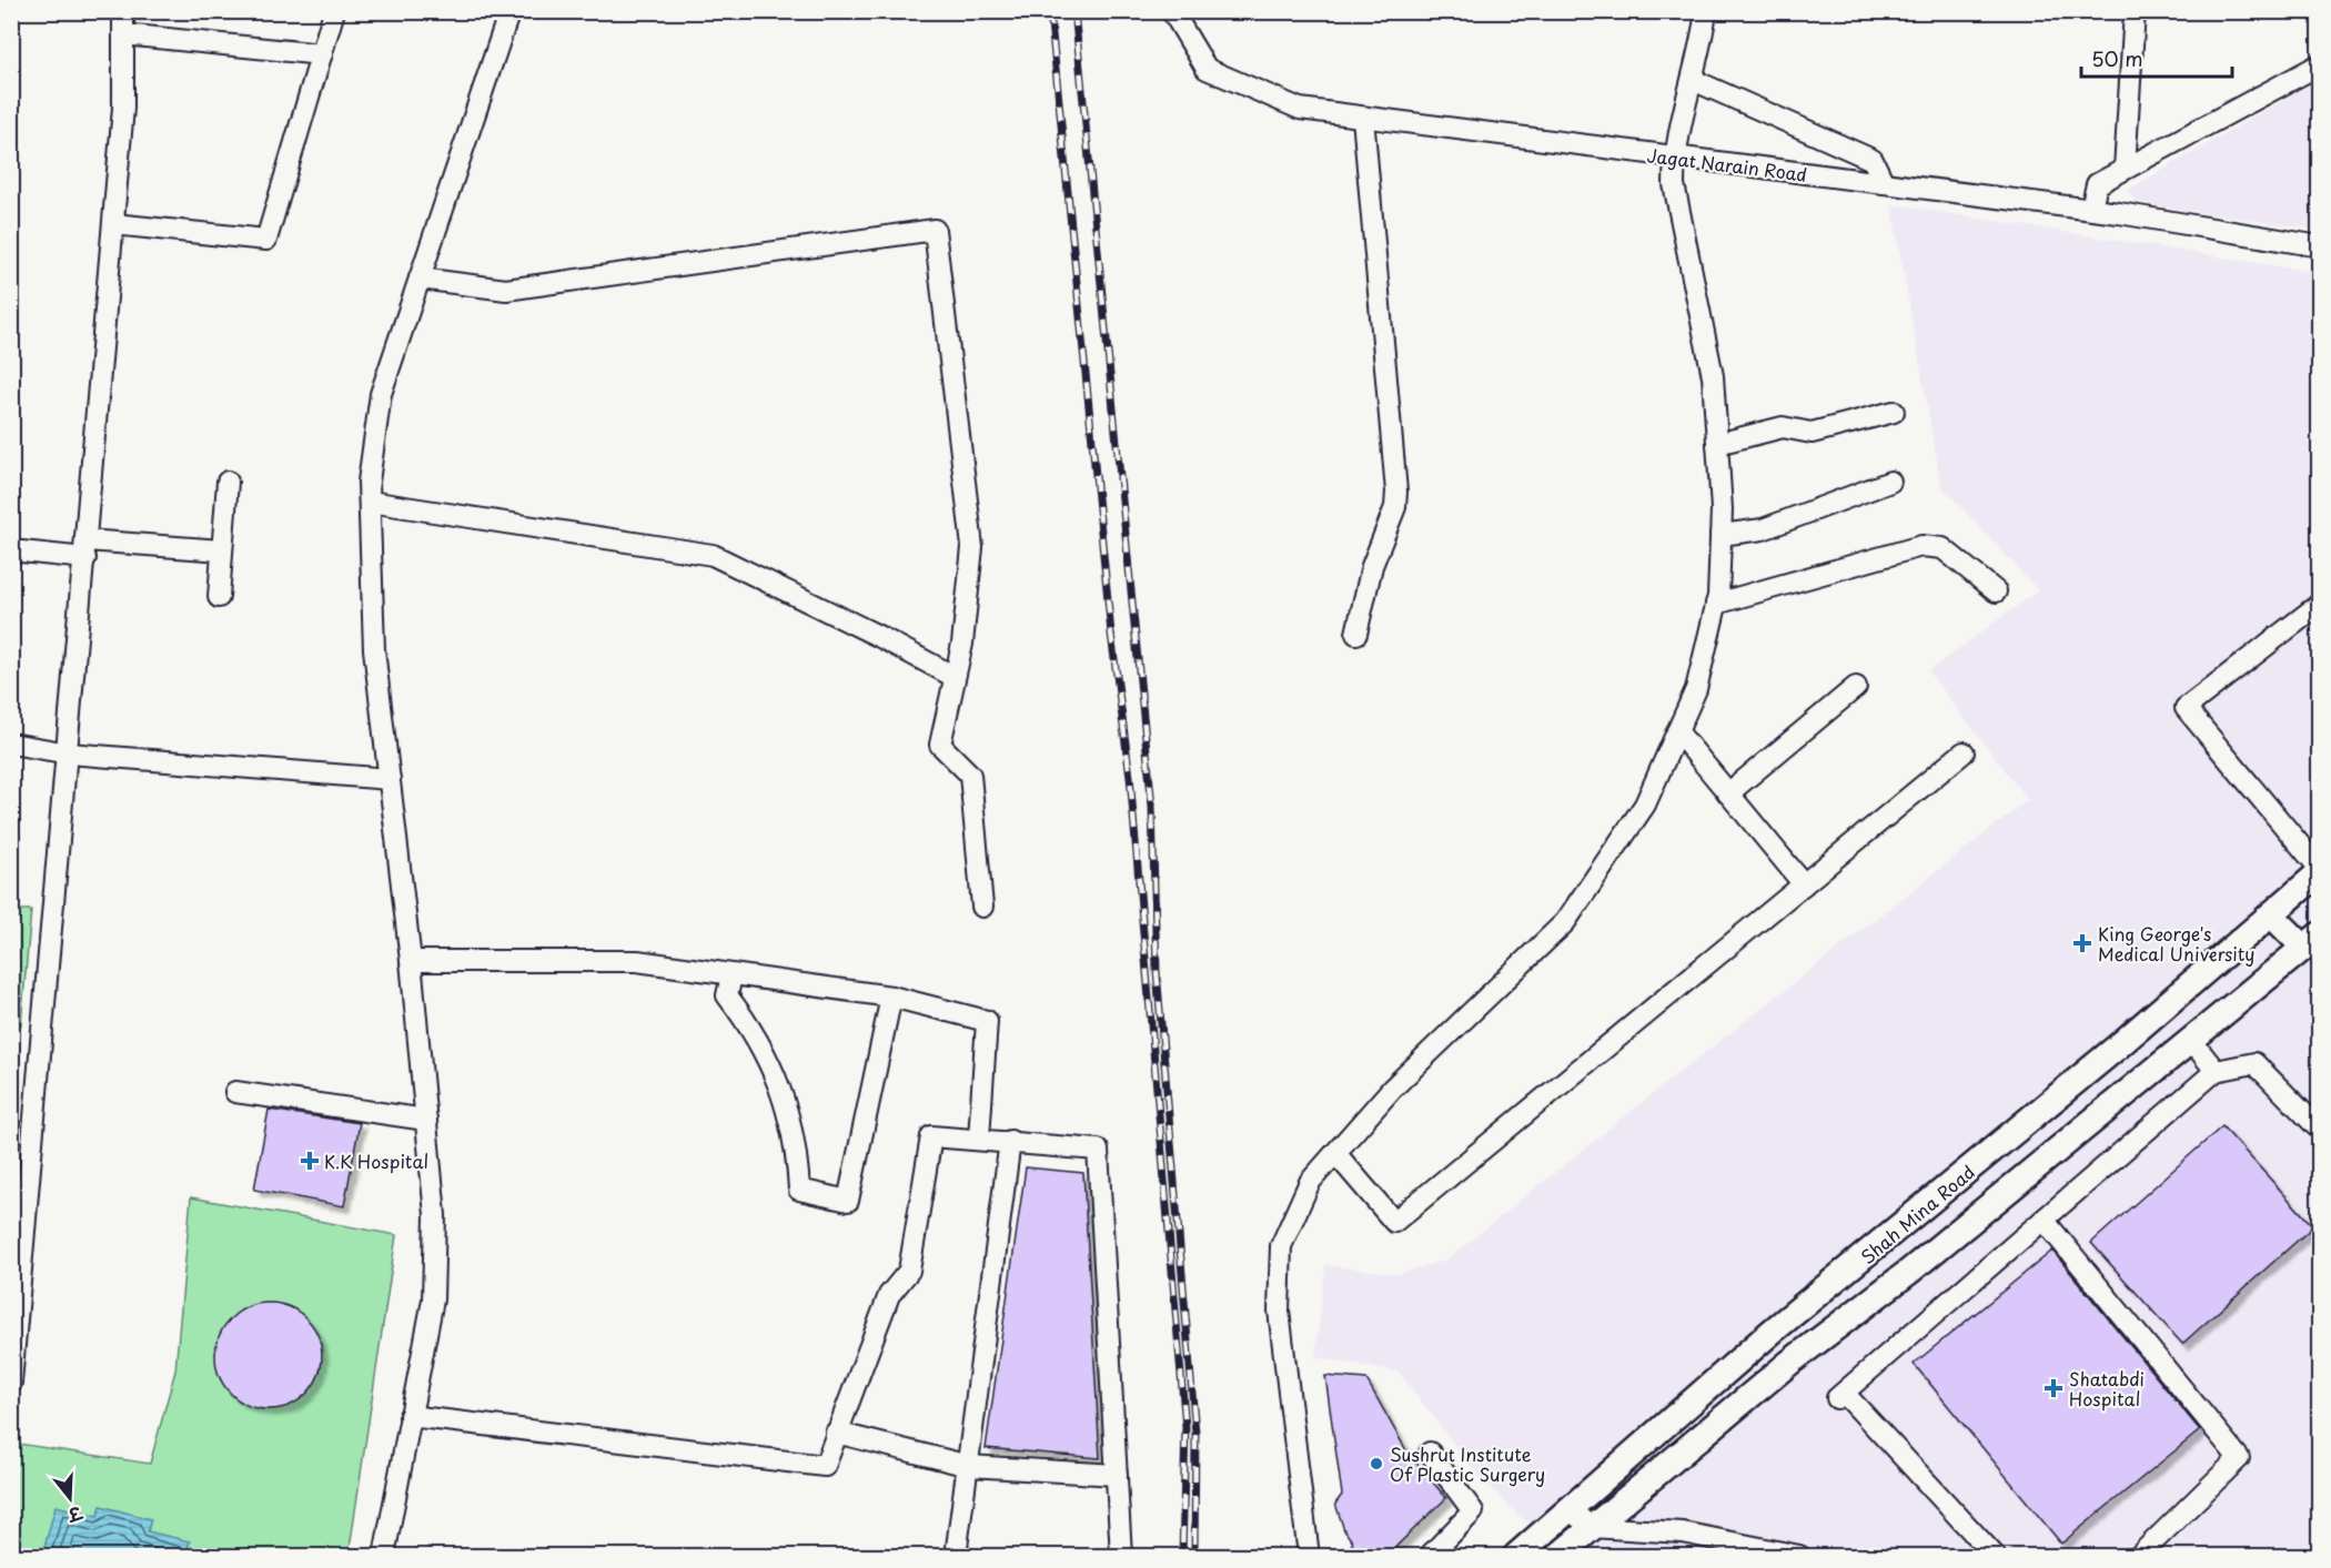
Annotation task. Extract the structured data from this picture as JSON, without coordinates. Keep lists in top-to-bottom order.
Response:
{
  "streets": {
    "main road": ["Shah Mina Road"],
    "street": ["Jagat Narain Road"]
  },
  "places": {
    "health": ["King George's Medical University", "K.K Hospital", "Shatabdi Hospital"],
    "other": ["Sushrut Institute Of Plastic Surgery"]
  },
  "scale_bar": "50 m",
  "north": "bottom"
}
